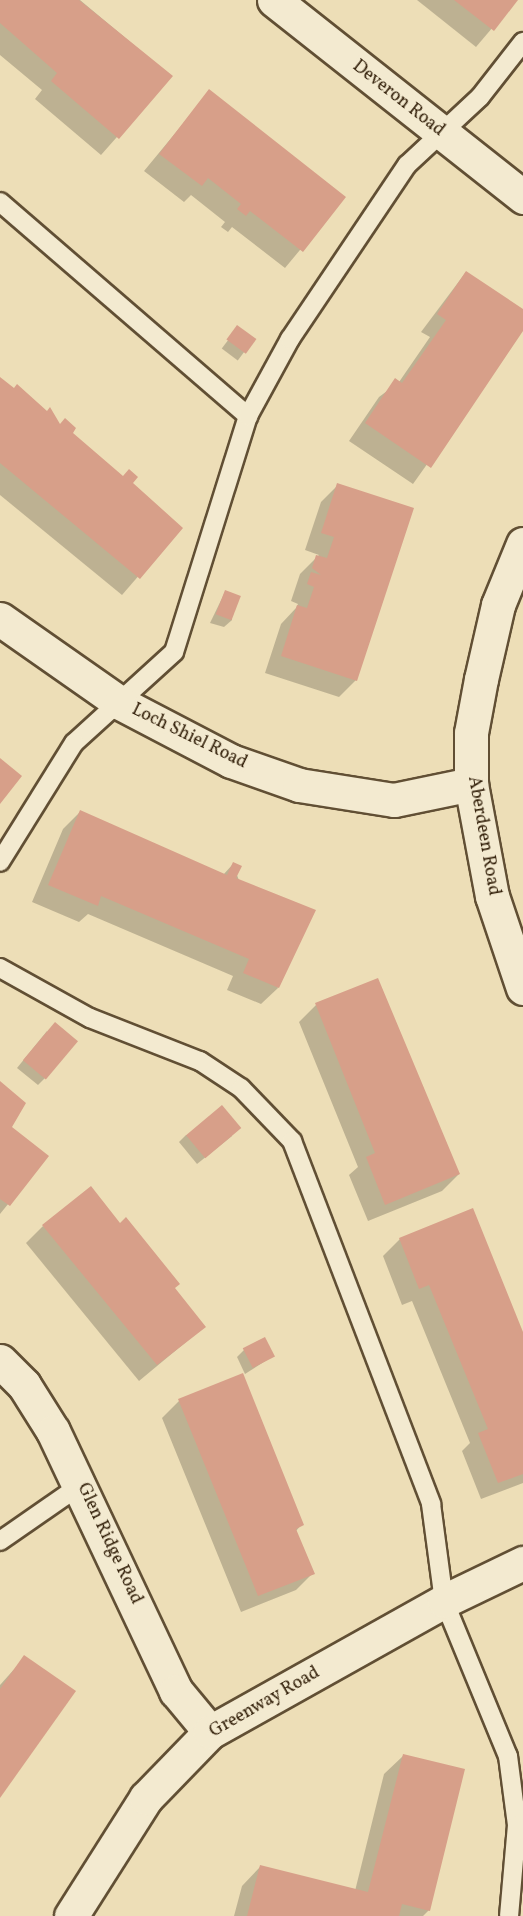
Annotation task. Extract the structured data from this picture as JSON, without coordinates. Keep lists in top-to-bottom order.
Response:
{
  "streets": {
    "street": [
      "Deveron Road",
      "Loch Shiel Road",
      "Aberdeen Road",
      "Glen Ridge Road",
      "Greenway Road"
    ]
  },
  "crossings": [
    ["Loch Shiel Road", "Aberdeen Road"],
    ["Glen Ridge Road", "Greenway Road"]
  ]
}
